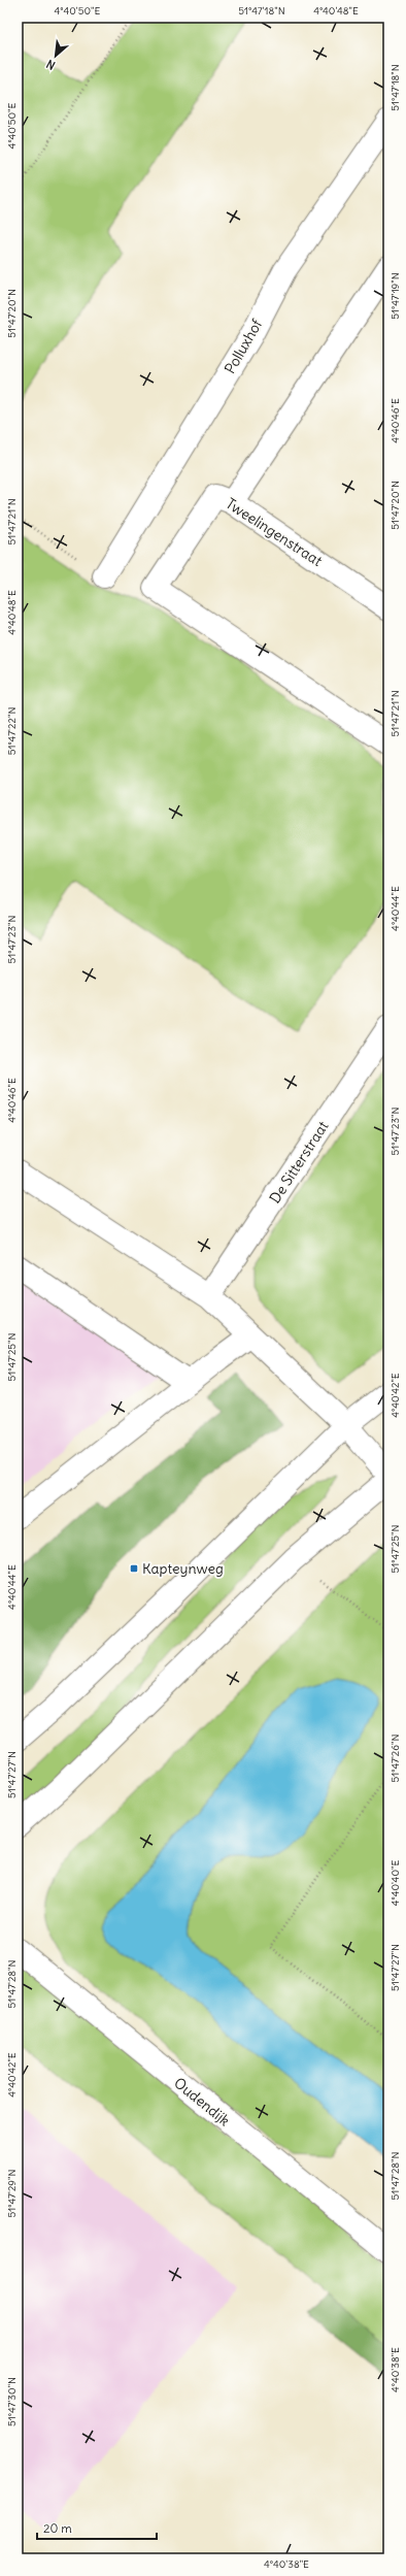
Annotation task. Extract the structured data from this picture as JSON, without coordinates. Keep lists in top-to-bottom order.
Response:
{
  "streets": {
    "street": [
      "Polluxhof",
      "Tweelingenstraat",
      "De Sitterstraat",
      "Oudendijk"
    ]
  },
  "places": {
    "transit": ["Kapteynweg"]
  },
  "scale_bar": "20 m",
  "north": "bottom left",
  "coordinates": [
    "4°40'50\"E",
    "51°47'18\"N",
    "4°40'48\"E",
    "51°47'19\"N",
    "51°47'20\"N",
    "4°40'46\"E",
    "51°47'21\"N",
    "51°47'22\"N",
    "4°40'44\"E",
    "51°47'23\"N",
    "51°47'25\"N",
    "4°40'42\"E",
    "51°47'26\"N",
    "51°47'27\"N",
    "4°40'40\"E",
    "51°47'28\"N",
    "51°47'29\"N",
    "4°40'38\"E",
    "51°47'30\"N"
  ]
}
